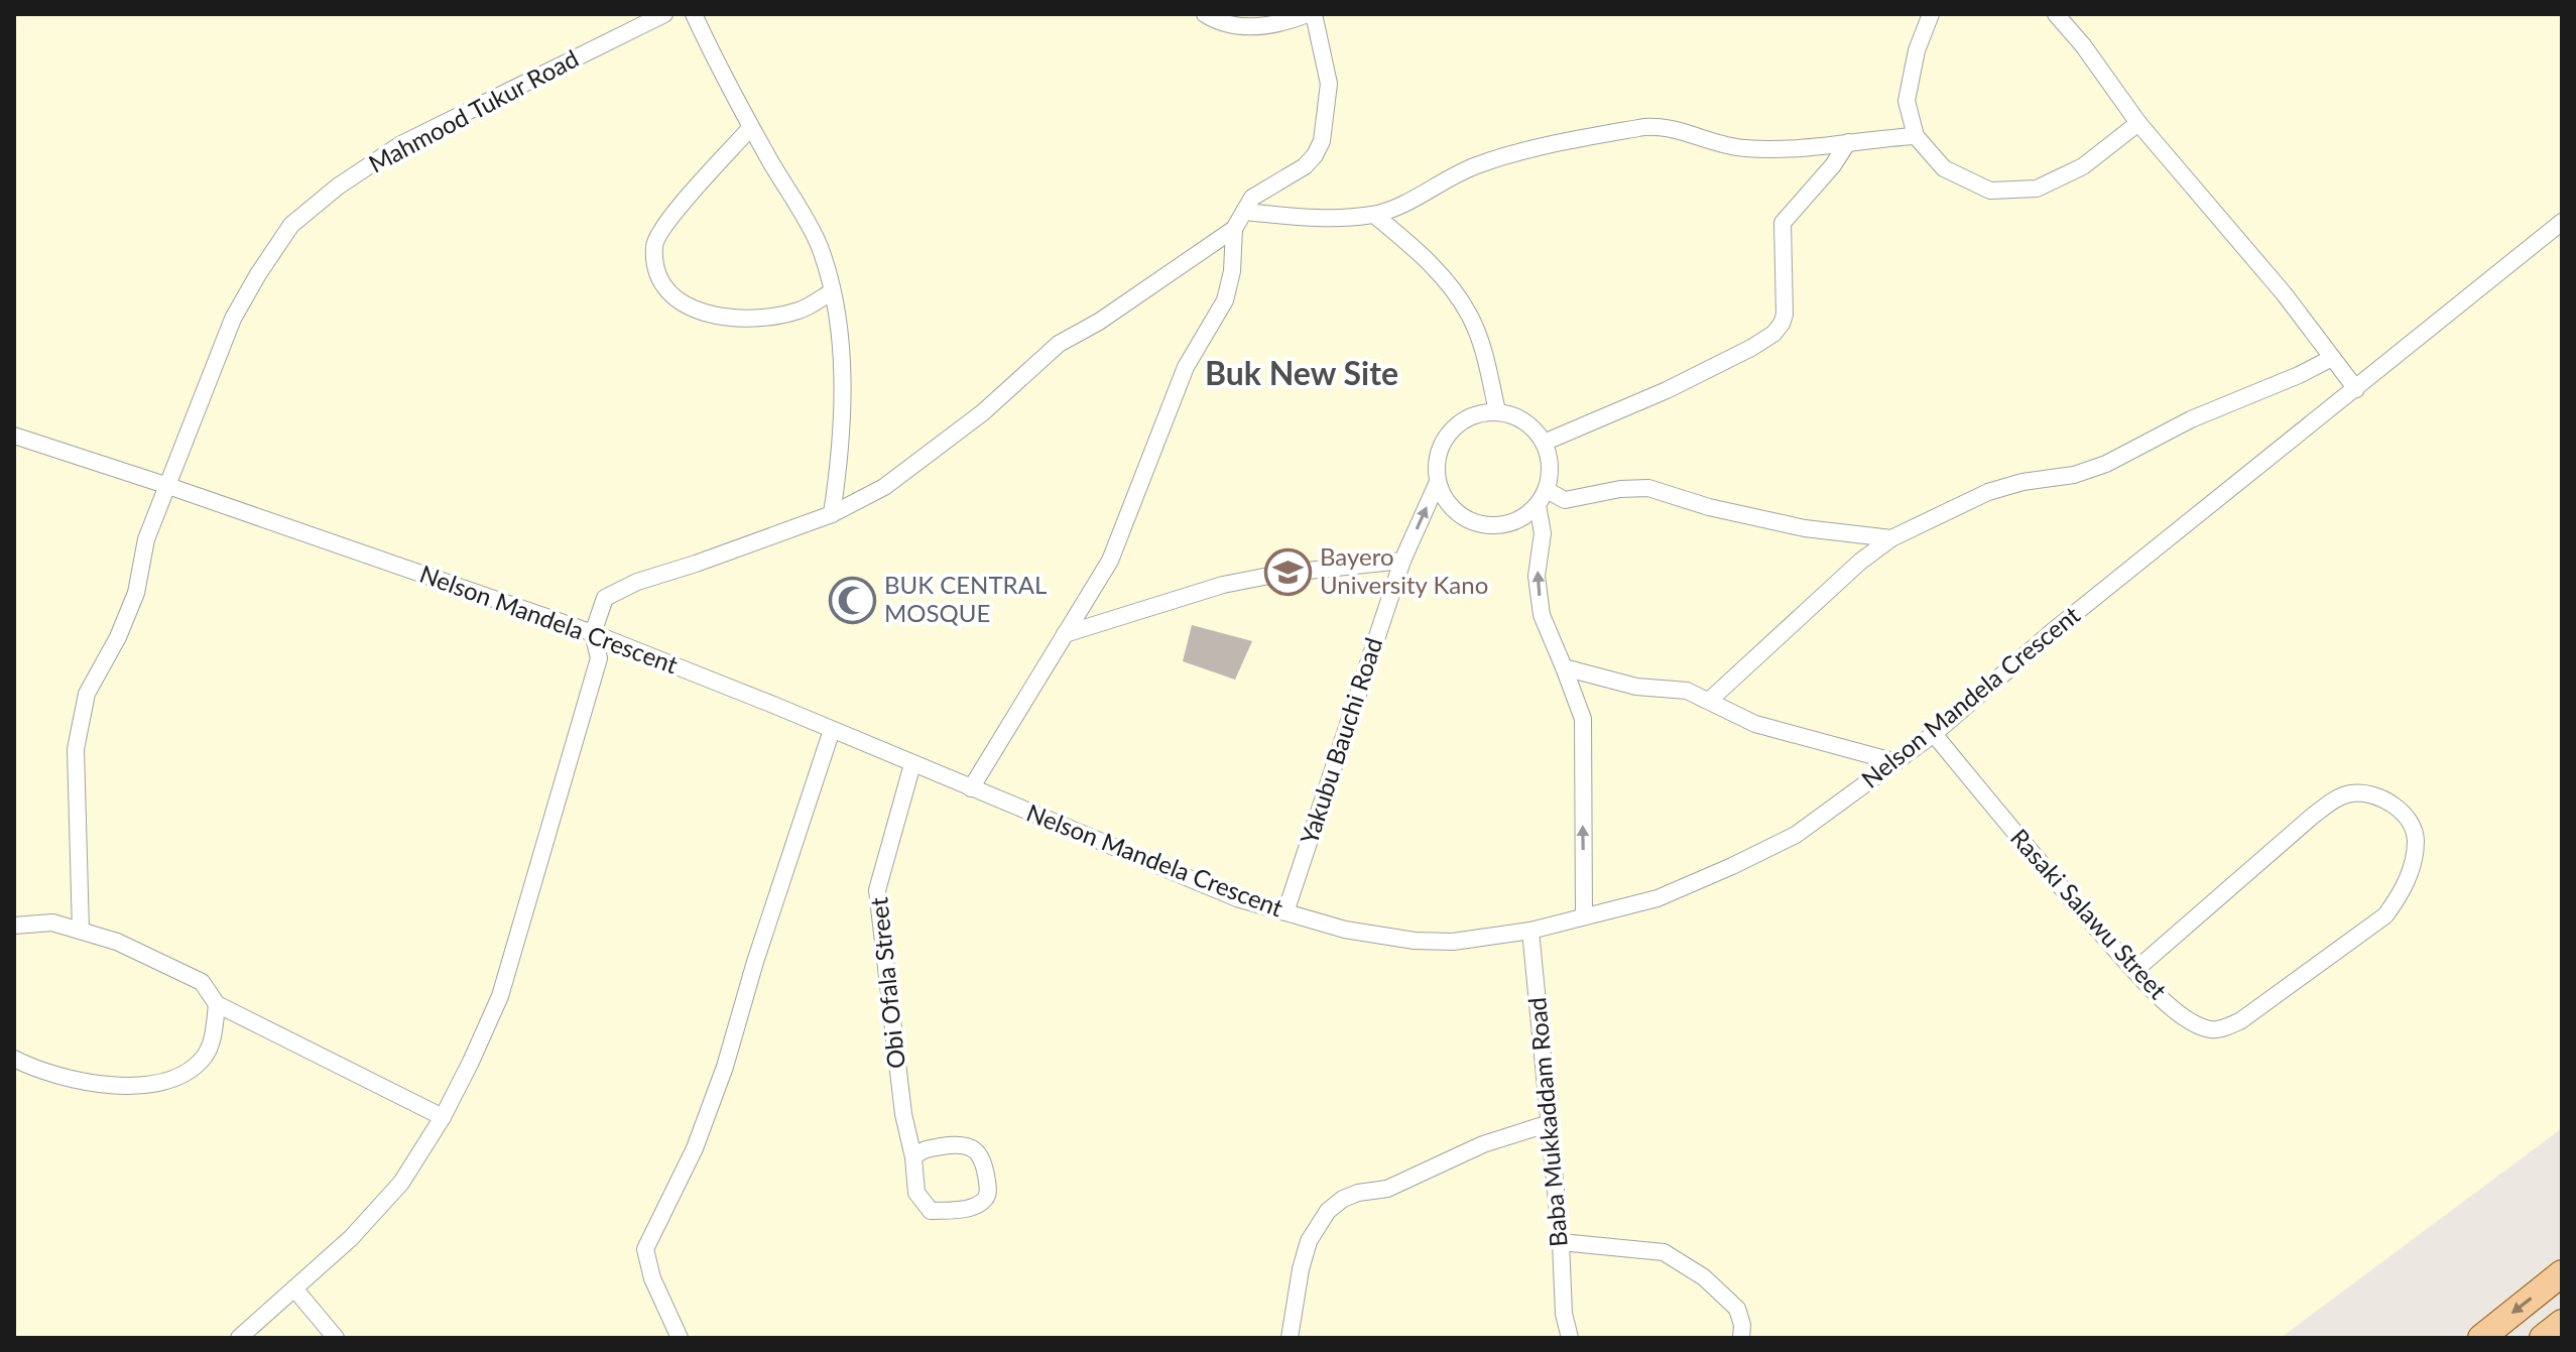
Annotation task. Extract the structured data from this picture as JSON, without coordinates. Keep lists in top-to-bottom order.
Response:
{
  "streets": {
    "street": [
      "Mahmood Tukur Road",
      "Nelson Mandela Crescent",
      "Yakubu Bauchi Road",
      "Rasaki Salawu Street",
      "Obi Ofala Street",
      "Baba Mukkaddam Road"
    ]
  },
  "crossings": [
    ["Mahmood Tukur Road", "Nelson Mandela Crescent"],
    ["Nelson Mandela Crescent", "Yakubu Bauchi Road"],
    ["Nelson Mandela Crescent", "Rasaki Salawu Street"],
    ["Nelson Mandela Crescent", "Obi Ofala Street"],
    ["Nelson Mandela Crescent", "Baba Mukkaddam Road"]
  ],
  "districts": ["Buk New Site"],
  "places": {
    "school or university": ["Bayero University Kano"],
    "mosque": ["BUK CENTRAL MOSQUE"]
  }
}
